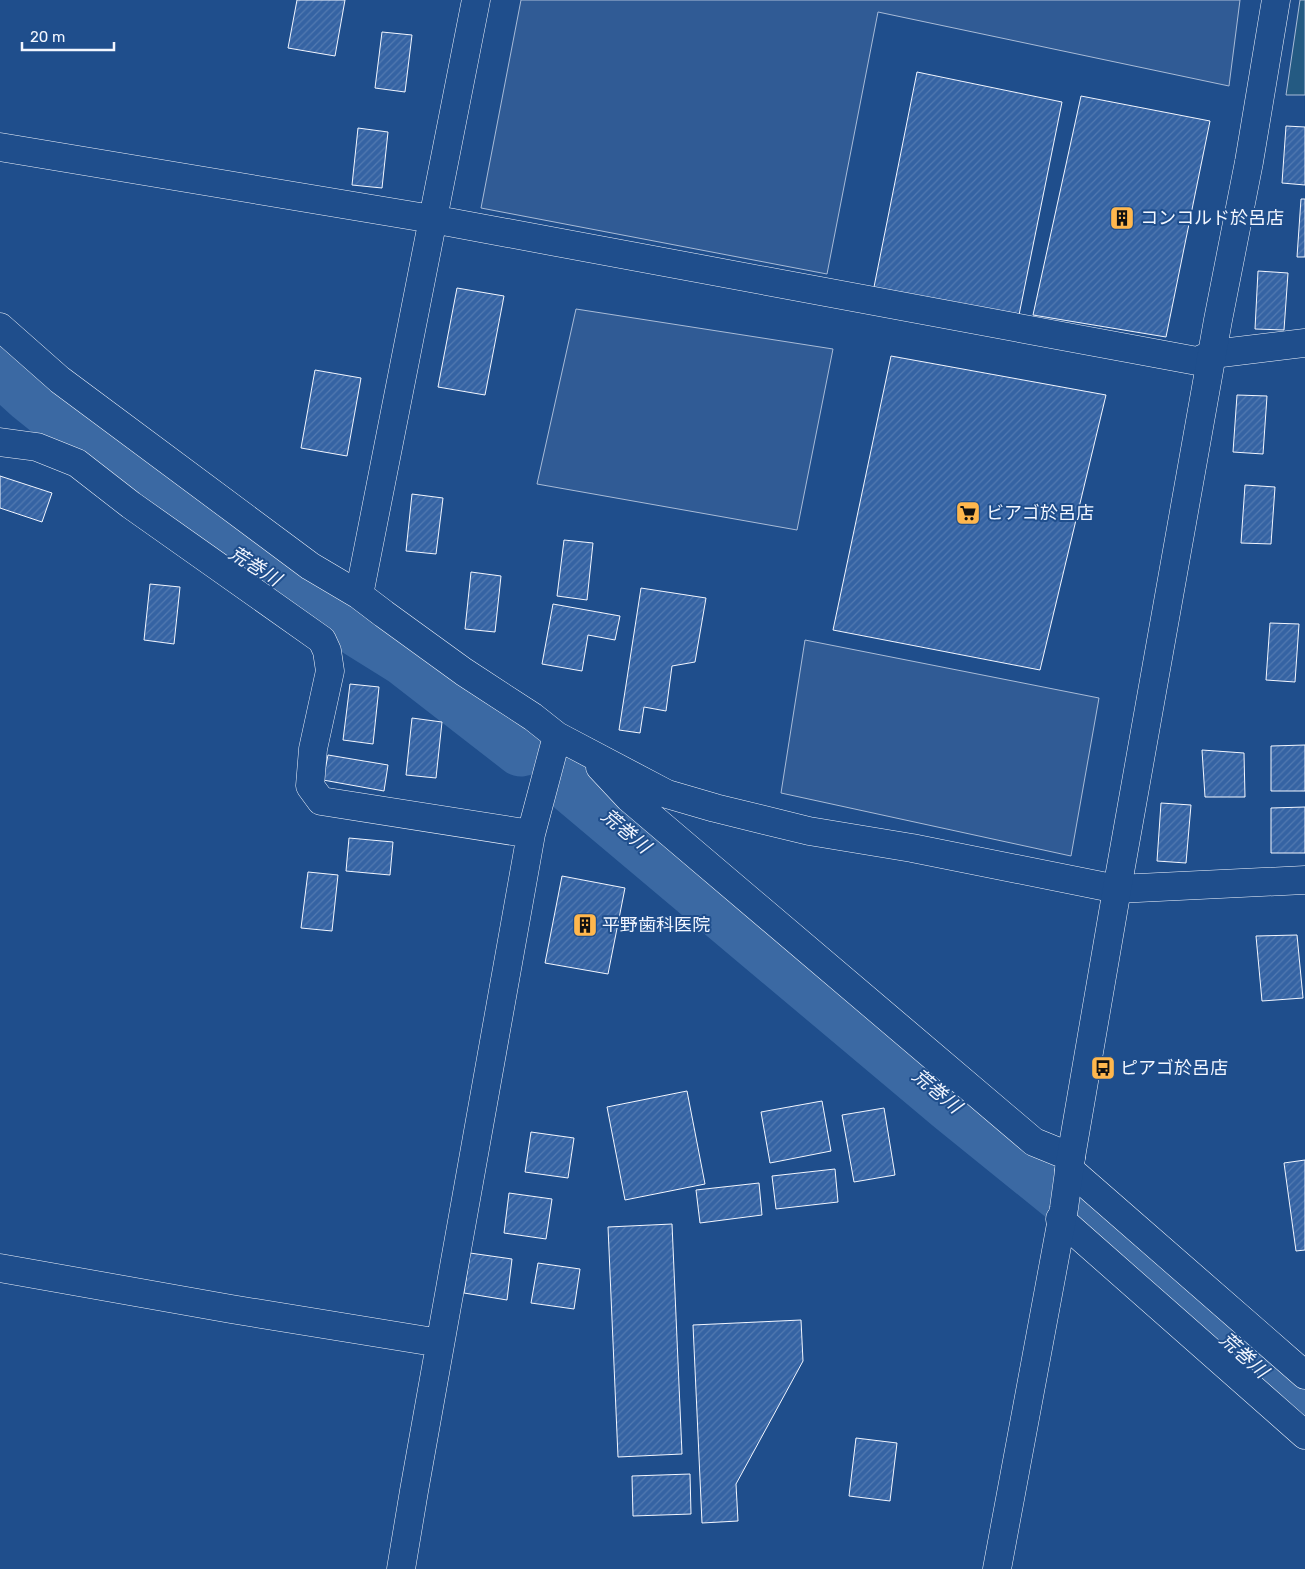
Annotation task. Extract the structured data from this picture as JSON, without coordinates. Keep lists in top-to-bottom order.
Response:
{
  "water": ["荒巻川"],
  "places": {
    "building": ["コンコルド於呂店", "平野歯科医院"],
    "supermarket": ["ビアゴ於呂店"],
    "bus stop": ["ピアゴ於呂店"]
  },
  "scale_bar": "20 m"
}
